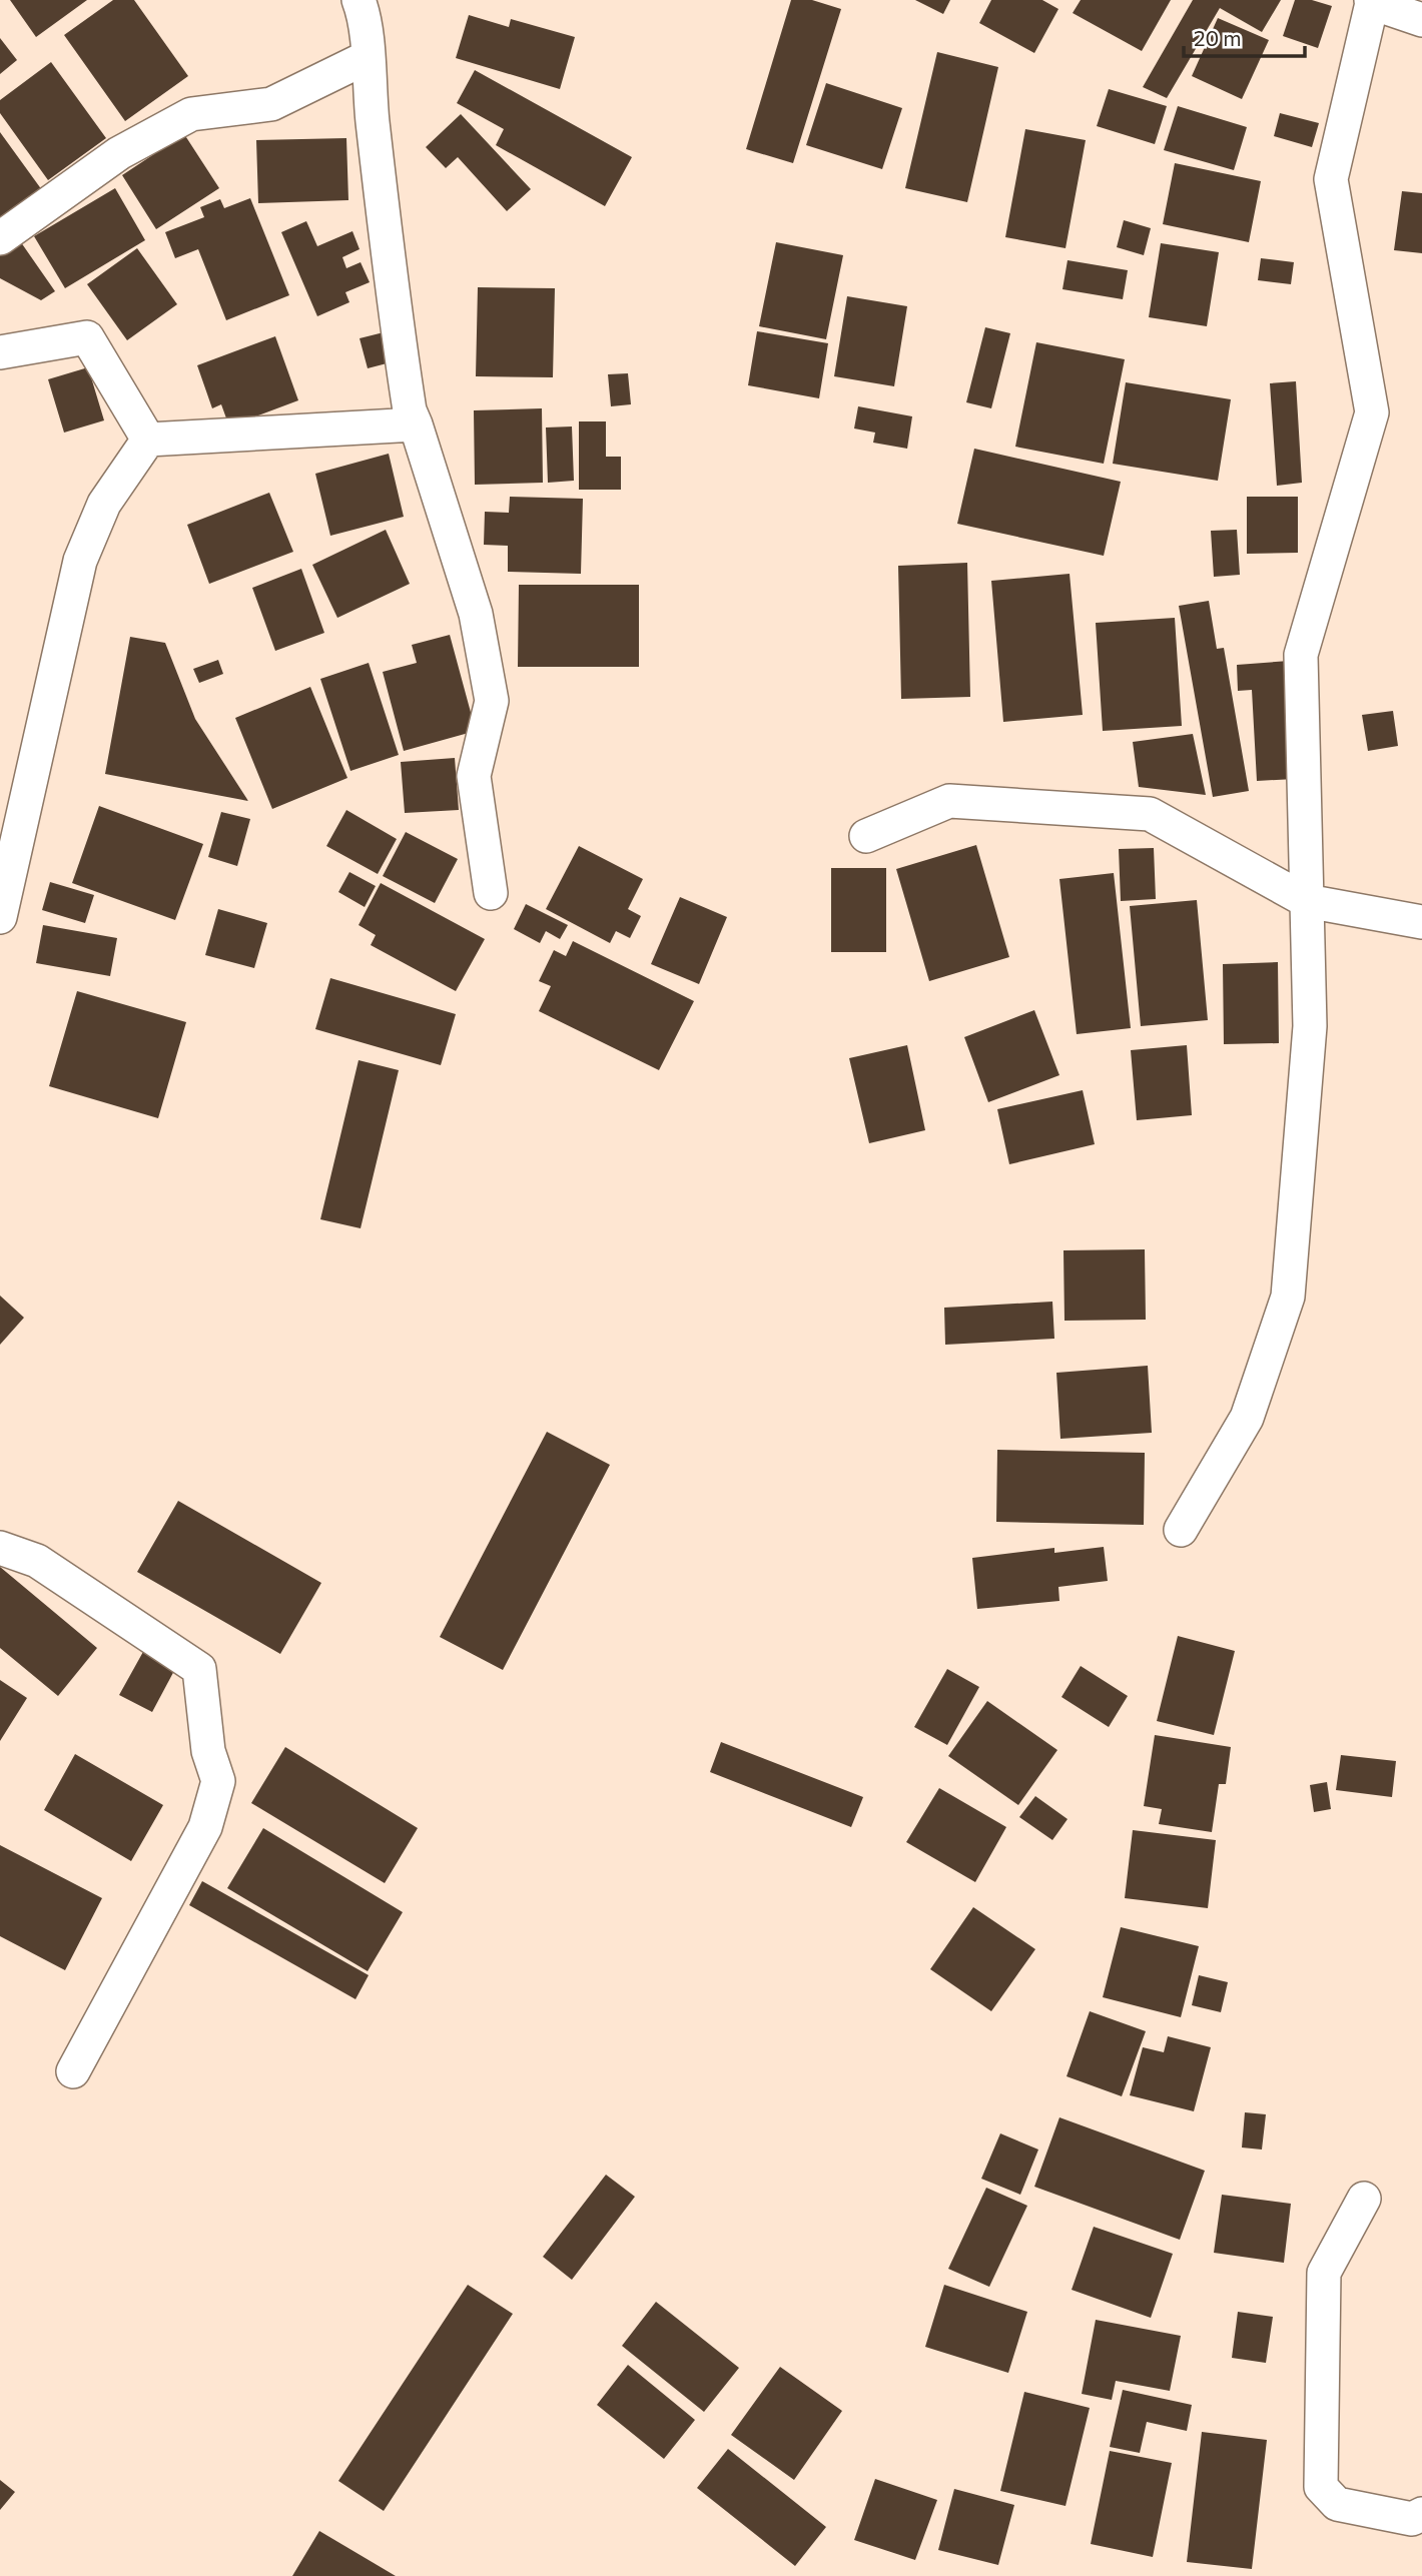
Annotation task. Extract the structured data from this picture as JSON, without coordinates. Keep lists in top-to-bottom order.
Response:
{
  "scale_bar": "20 m"
}
